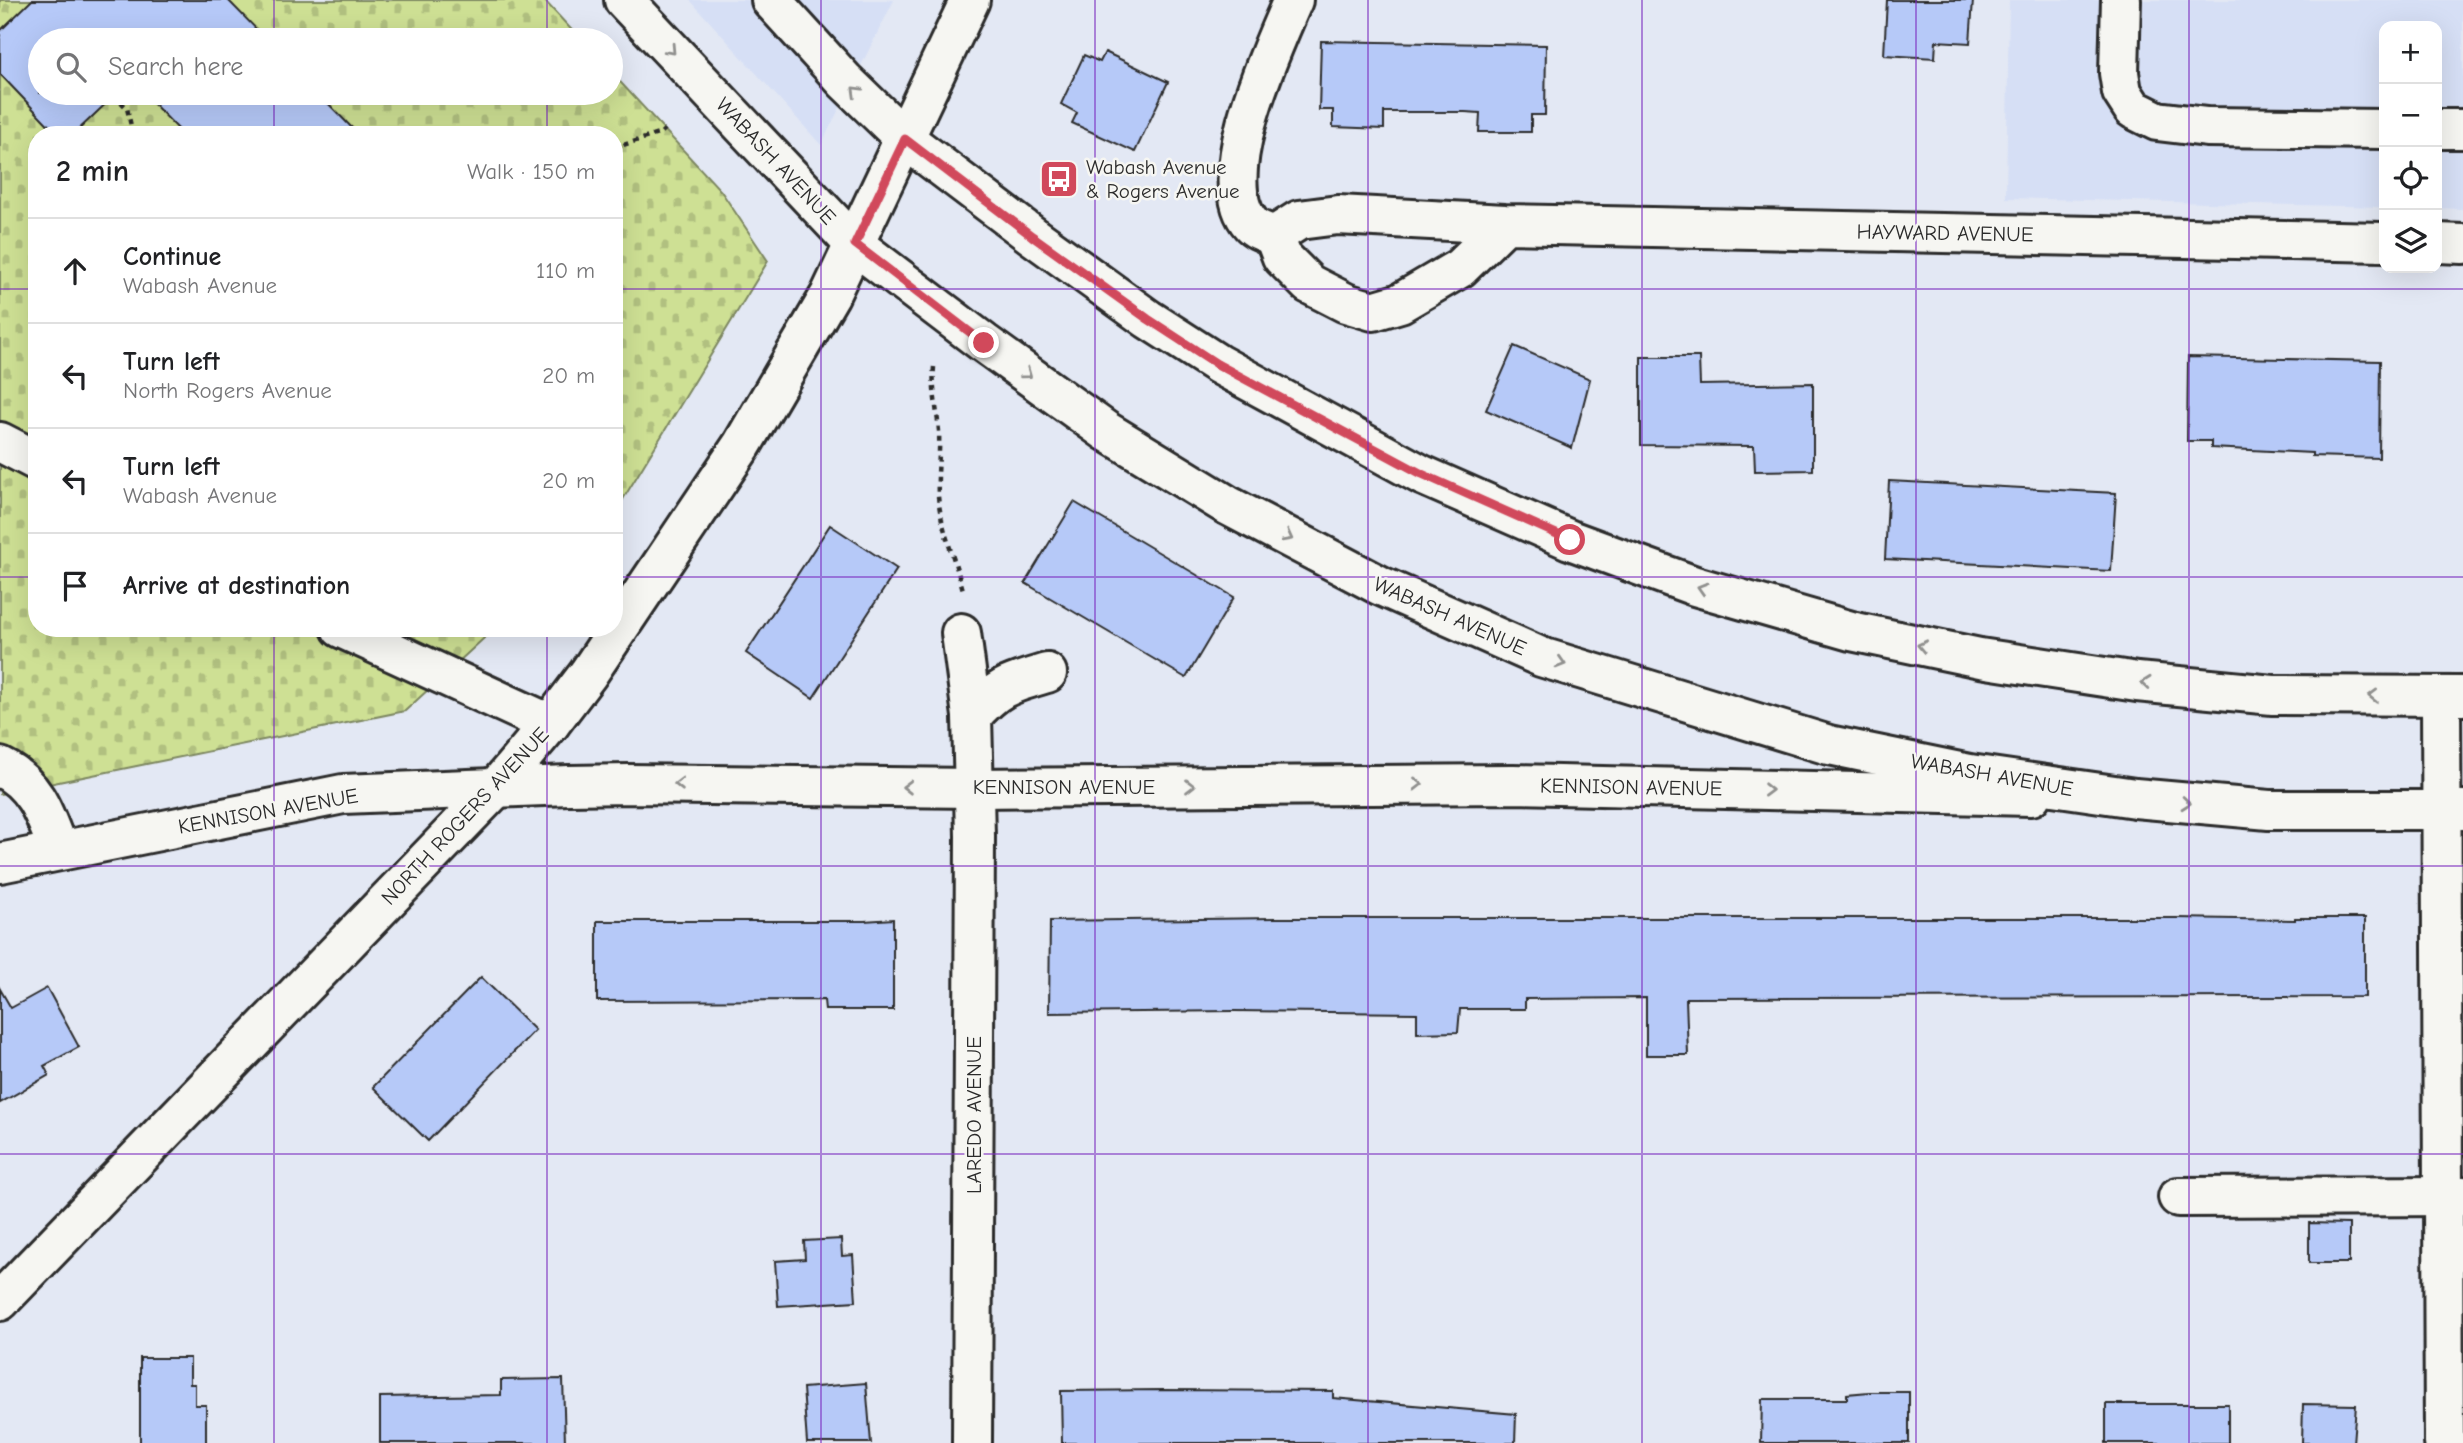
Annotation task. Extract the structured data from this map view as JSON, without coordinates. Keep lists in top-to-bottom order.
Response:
{
  "streets": {
    "street": [
      "WABASH AVENUE",
      "HAYWARD AVENUE",
      "KENNISON AVENUE",
      "NORTH ROGERS AVENUE",
      "LAREDO AVENUE"
    ]
  },
  "crossings": [
    ["WABASH AVENUE", "KENNISON AVENUE"],
    ["WABASH AVENUE", "NORTH ROGERS AVENUE"],
    ["KENNISON AVENUE", "NORTH ROGERS AVENUE"],
    ["KENNISON AVENUE", "LAREDO AVENUE"]
  ],
  "places": {
    "bus stop": ["Wabash Avenue & Rogers Avenue"]
  },
  "page": {
    "map_buttons": ["+", "−"],
    "search": "Search here",
    "heading": ["2 min", "Walk · 150 m"],
    "list": [
      ["Continue", "Wabash Avenue", "110 m"],
      ["Turn left", "North Rogers Avenue", "20 m"],
      ["Turn left", "Wabash Avenue", "20 m"],
      "Arrive at destination"
    ]
  }
}
